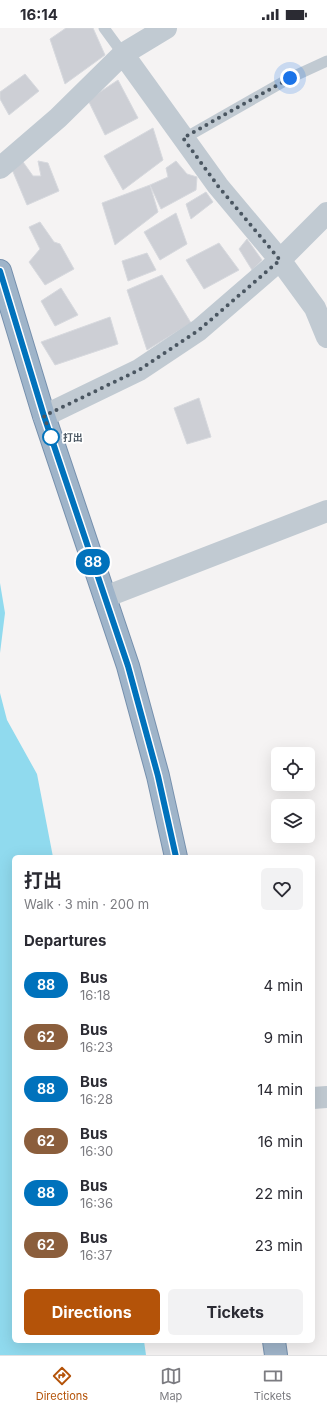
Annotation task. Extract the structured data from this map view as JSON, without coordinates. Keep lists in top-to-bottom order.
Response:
{
  "places": ["打出"],
  "lines": ["bus line 88"],
  "page": {
    "status": "16:14",
    "on_map": "88",
    "heading": [
      ["打出", "Walk · 3 min · 200 m"],
      "Departures"
    ],
    "list": [
      {
        "mark": "88",
        "name": "Bus",
        "note": "16:18",
        "value": "4 min"
      },
      {
        "mark": "62",
        "name": "Bus",
        "note": "16:23",
        "value": "9 min"
      },
      {
        "mark": "88",
        "name": "Bus",
        "note": "16:28",
        "value": "14 min"
      },
      {
        "mark": "62",
        "name": "Bus",
        "note": "16:30",
        "value": "16 min"
      },
      {
        "mark": "88",
        "name": "Bus",
        "note": "16:36",
        "value": "22 min"
      },
      {
        "mark": "62",
        "name": "Bus",
        "note": "16:37",
        "value": "23 min"
      }
    ],
    "buttons": ["Directions", "Tickets"],
    "tabs": ["Directions", "Map", "Tickets"]
  }
}
